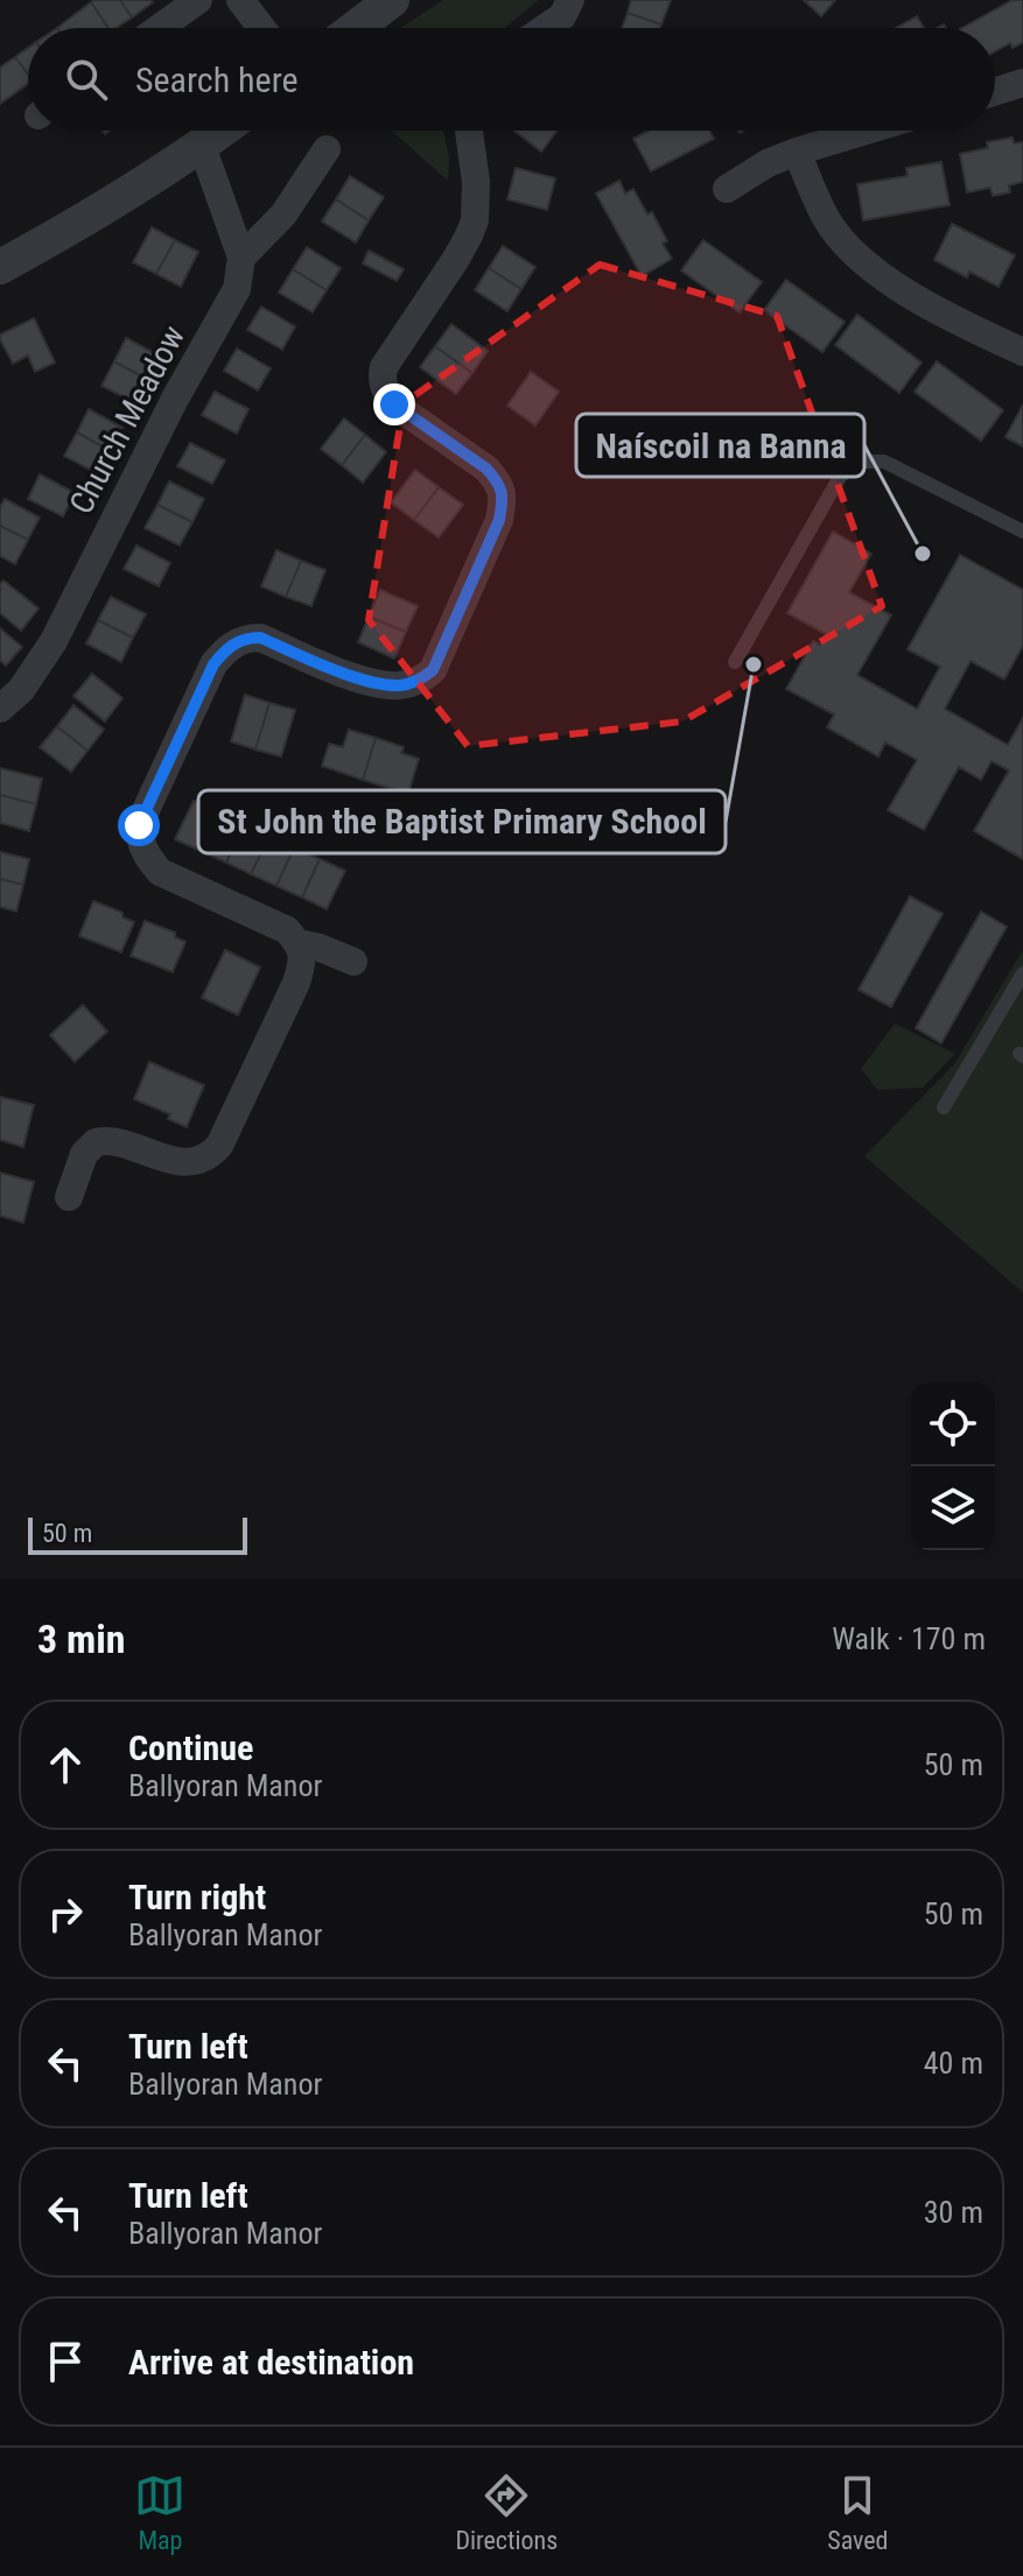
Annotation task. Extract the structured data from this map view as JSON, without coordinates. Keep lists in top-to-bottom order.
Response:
{
  "streets": {
    "street": ["Church Meadow"]
  },
  "places": ["Naíscoil na Banna", "St John the Baptist Primary School"],
  "scale_bar": "50 m",
  "page": {
    "search": "Search here",
    "scale": "50 m",
    "heading": ["3 min", "Walk · 170 m"],
    "list": [
      ["Continue", "Ballyoran Manor", "50 m"],
      ["Turn right", "Ballyoran Manor", "50 m"],
      ["Turn left", "Ballyoran Manor", "40 m"],
      ["Turn left", "Ballyoran Manor", "30 m"],
      "Arrive at destination"
    ],
    "nav": ["Map", "Directions", "Saved"]
  }
}
